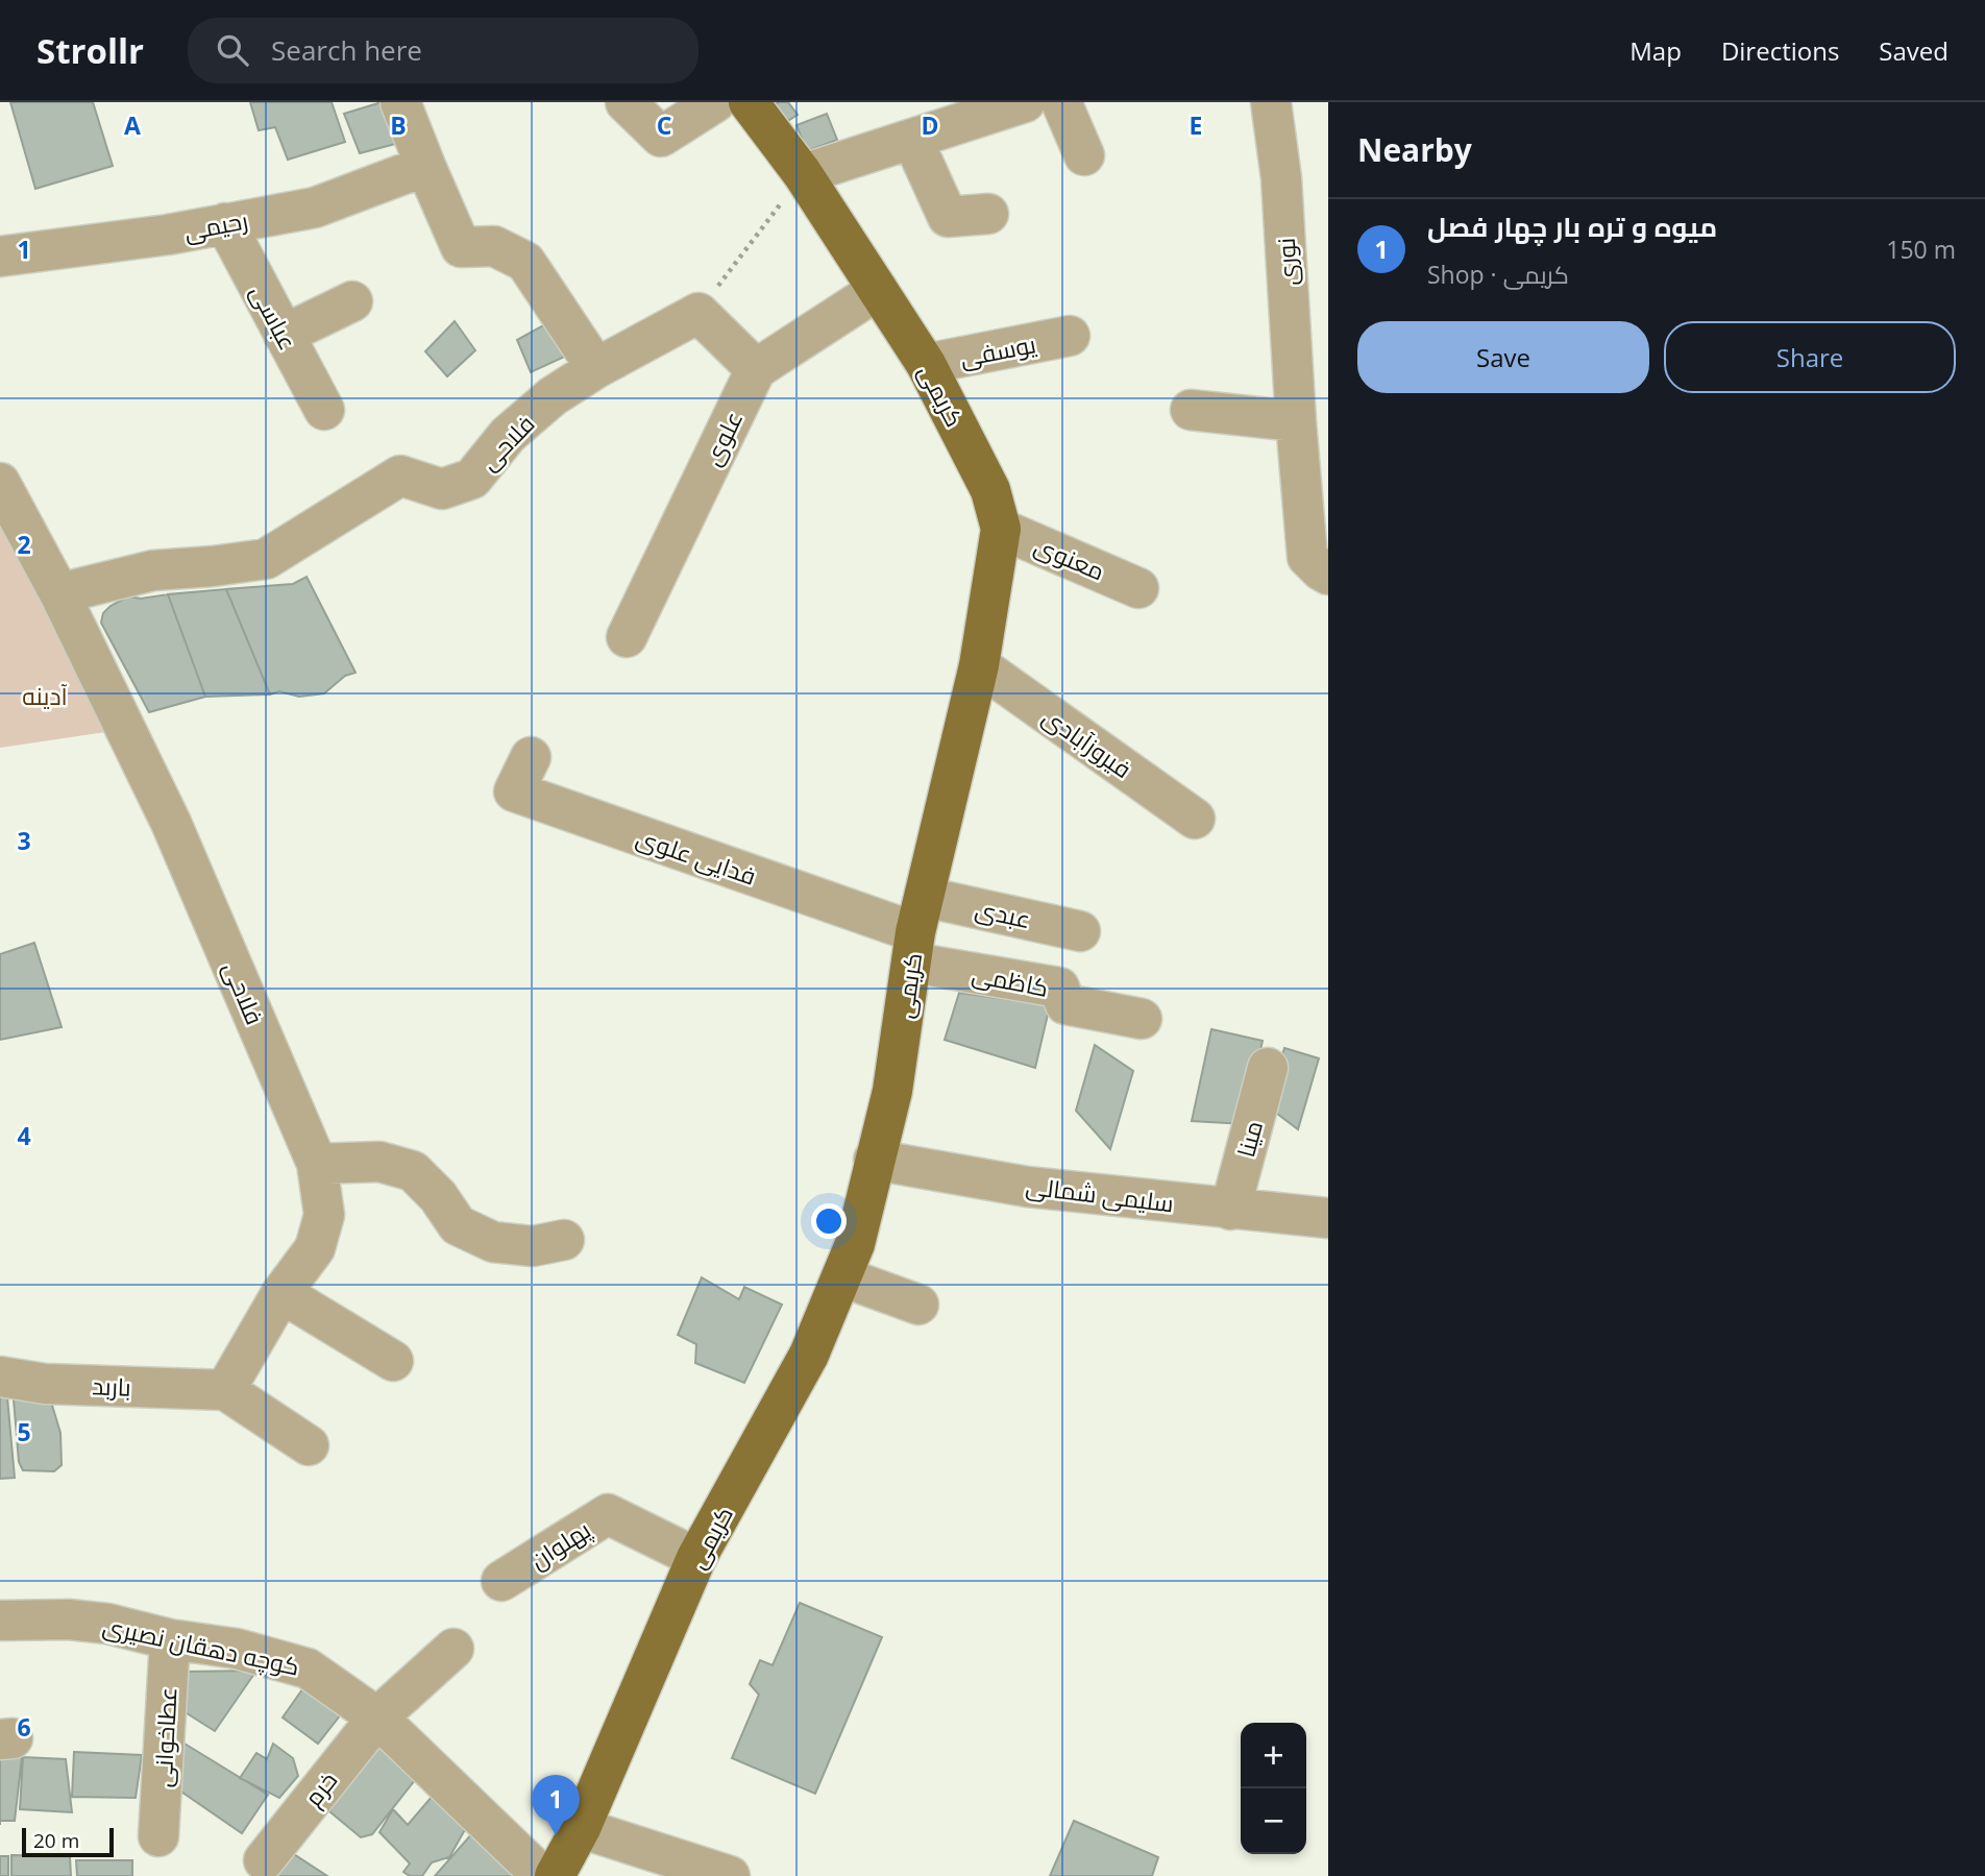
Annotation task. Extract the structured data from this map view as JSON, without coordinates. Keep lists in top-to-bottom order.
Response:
{
  "streets": {
    "main road": ["کریمی"],
    "street": [
      "رحیمی",
      "نوری",
      "عباسی",
      "یوسفی",
      "علوی",
      "فلاحی",
      "معنوی",
      "فیروزآبادی",
      "فدایی علوی",
      "عبدی",
      "کاظمی",
      "مینا",
      "سلیمی شمالی",
      "باربد",
      "پهلوان",
      "کوچه دهقان نصیری",
      "عطاخوانی",
      "خرم"
    ]
  },
  "crossings": [
    ["رحیمی", "عباسی"],
    ["یوسفی", "کریمی"],
    ["کریمی", "معنوی"],
    ["کریمی", "فیروزآبادی"],
    ["کریمی", "فدایی علوی"],
    ["کریمی", "عبدی"],
    ["کریمی", "کاظمی"],
    ["کریمی", "سلیمی شمالی"],
    ["کریمی", "پهلوان"],
    ["فلاحی", "باربد"],
    ["فدایی علوی", "عبدی"],
    ["فدایی علوی", "کاظمی"],
    ["عبدی", "کاظمی"],
    ["مینا", "سلیمی شمالی"],
    ["کوچه دهقان نصیری", "عطاخوانی"],
    ["کوچه دهقان نصیری", "خرم"]
  ],
  "parks": ["آدینه"],
  "scale_bar": "20 m",
  "page": {
    "header": "Strollr",
    "search": "Search here",
    "nav": ["Map", "Directions", "Saved"],
    "heading": "Nearby",
    "list": [
      {
        "mark": "1",
        "name": "میوه و تره بار چهار فصل",
        "note": "Shop · کریمی",
        "value": "150 m"
      }
    ],
    "buttons": ["Save", "Share"],
    "map_buttons": ["+", "−"],
    "pins": "1",
    "scale": "20 m"
  },
  "grid": {
    "columns": [
      "A",
      "B",
      "C",
      "D",
      "E"
    ],
    "rows": [
      "1",
      "2",
      "3",
      "4",
      "5",
      "6"
    ]
  }
}
